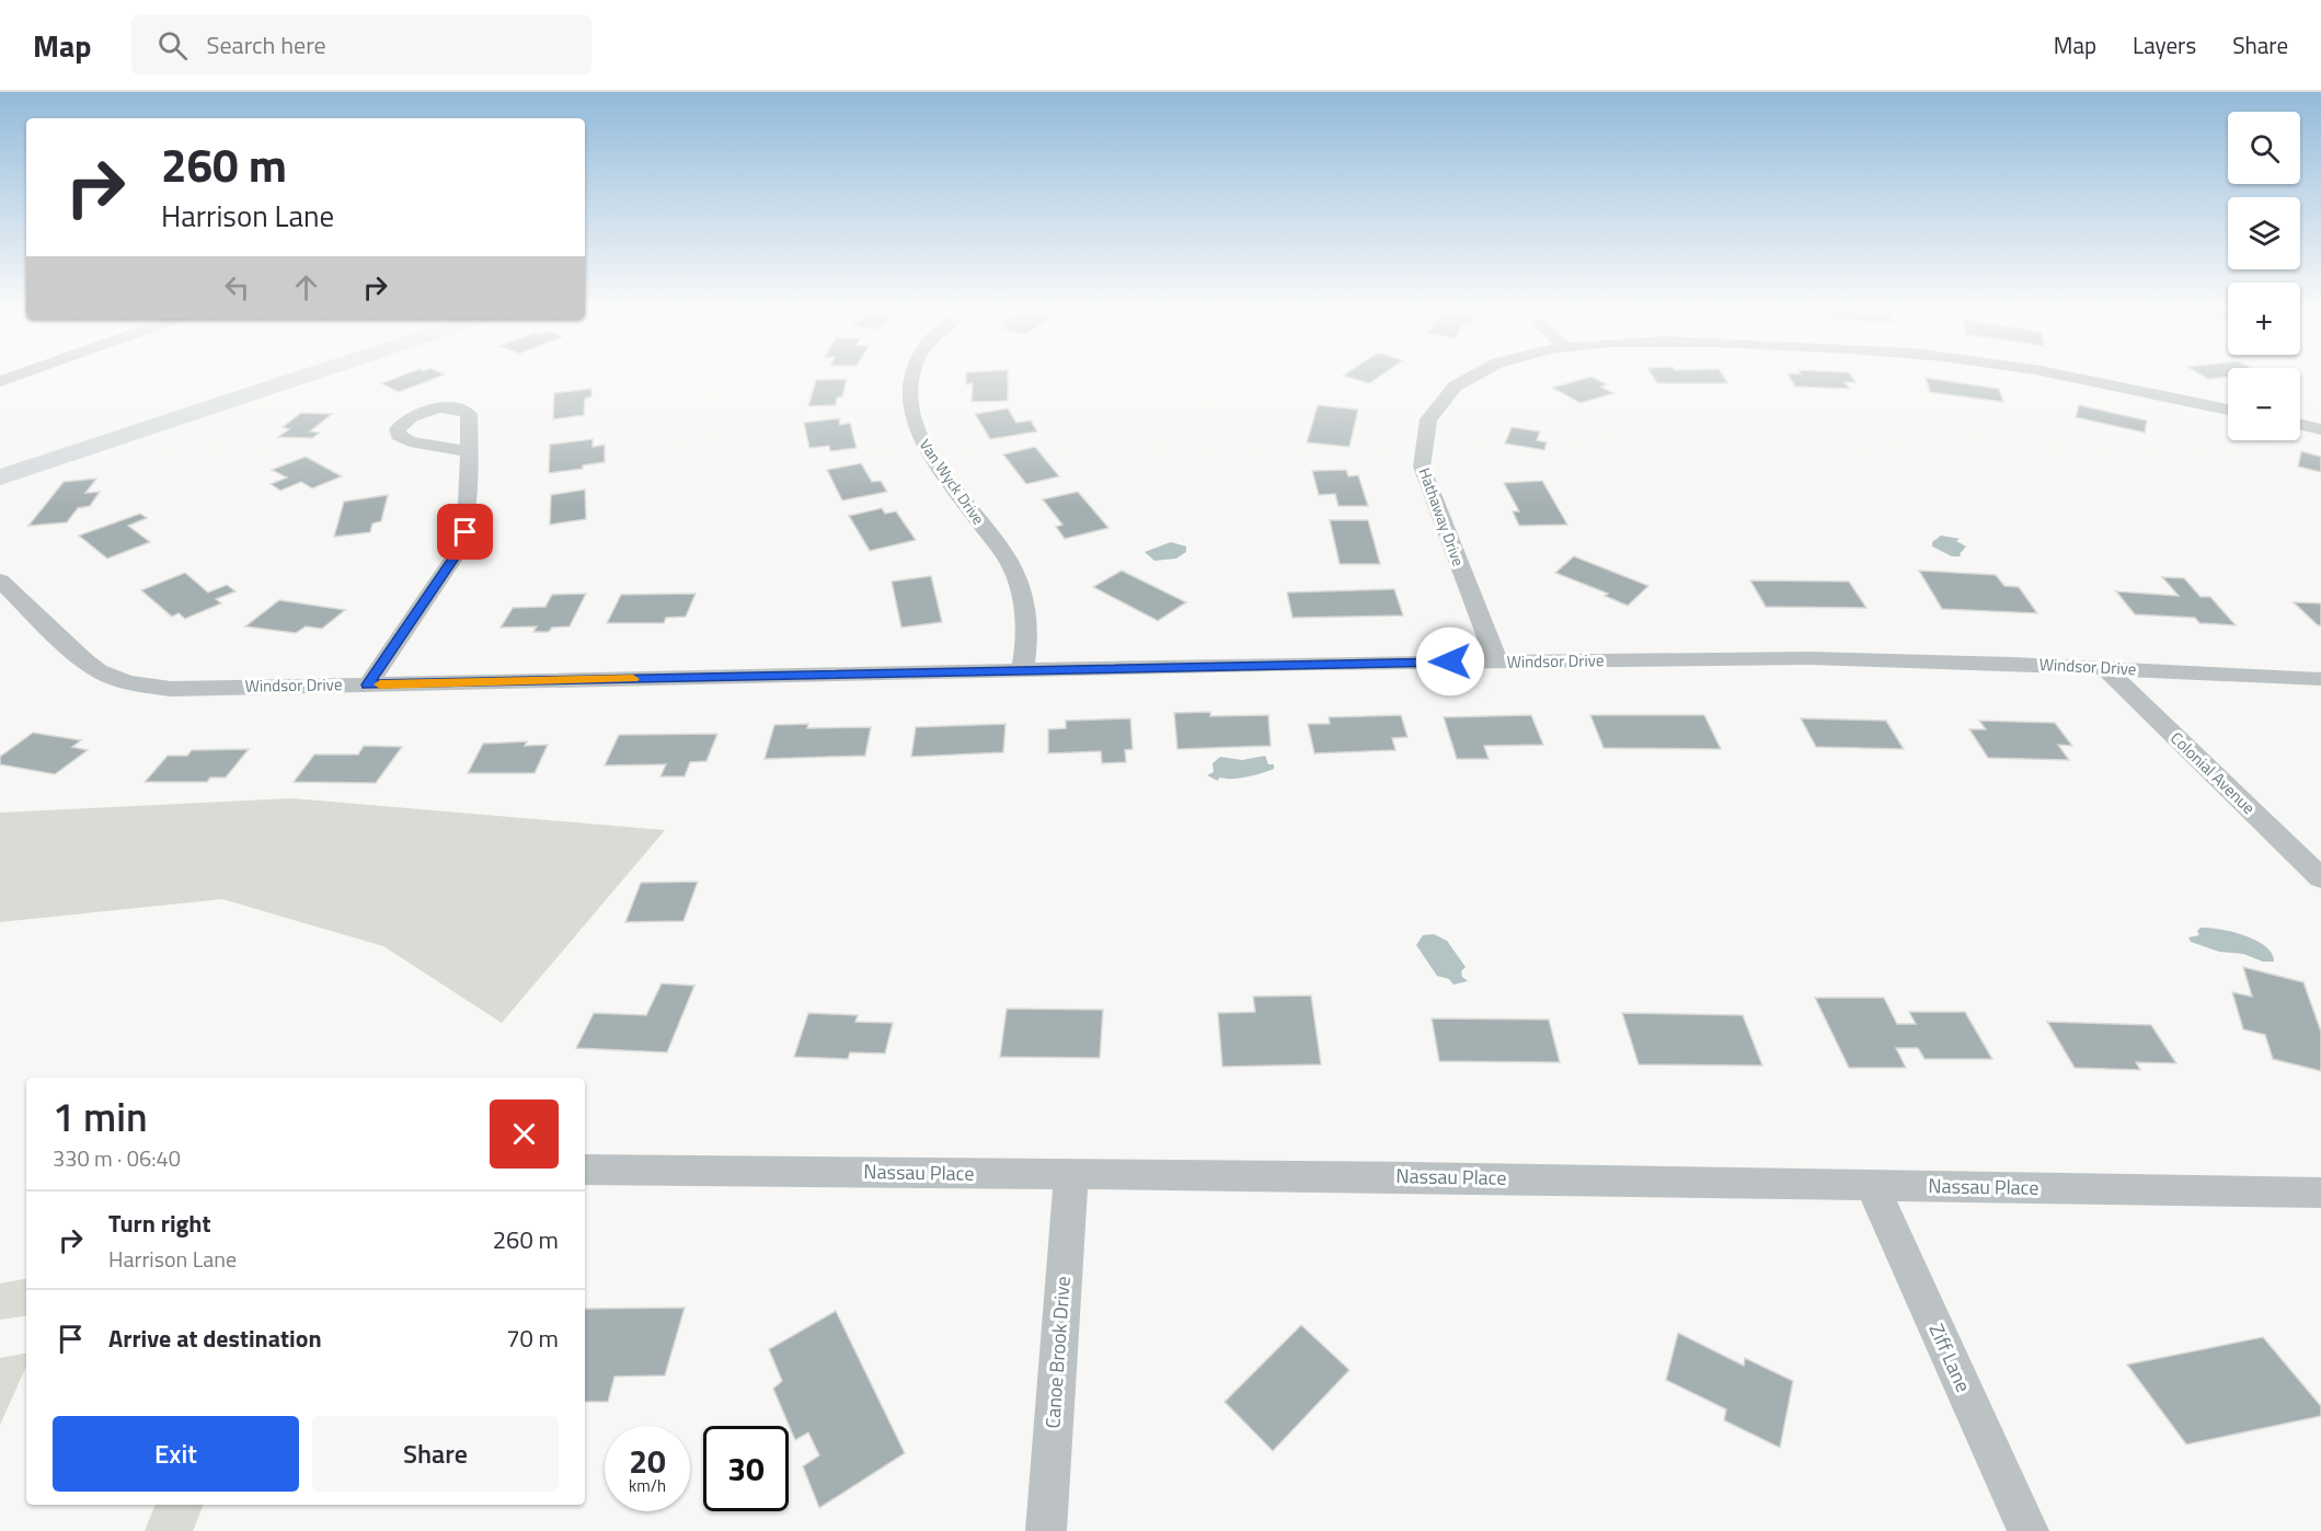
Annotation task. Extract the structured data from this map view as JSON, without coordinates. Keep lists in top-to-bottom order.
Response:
{
  "streets": {
    "street": [
      "Van Wyck Drive",
      "Hathaway Drive",
      "Windsor Drive",
      "Colonial Avenue",
      "Nassau Place",
      "Canoe Brook Drive",
      "Ziff Lane"
    ]
  },
  "crossings": [
    ["Van Wyck Drive", "Windsor Drive"],
    ["Hathaway Drive", "Windsor Drive"],
    ["Windsor Drive", "Colonial Avenue"],
    ["Nassau Place", "Canoe Brook Drive"],
    ["Nassau Place", "Ziff Lane"]
  ],
  "page": {
    "header": "Map",
    "search": "Search here",
    "nav": ["Map", "Layers", "Share"],
    "map_buttons": ["+", "−"],
    "turn": ["260 m", "Harrison Lane"],
    "heading": ["1 min", "330 m · 06:40"],
    "list": [
      {
        "name": "Turn right",
        "note": "Harrison Lane",
        "value": "260 m"
      },
      {
        "name": "Arrive at destination",
        "value": "70 m"
      }
    ],
    "buttons": ["Exit", "Share"],
    "speed": "20 km/h",
    "limit": "30"
  }
}
